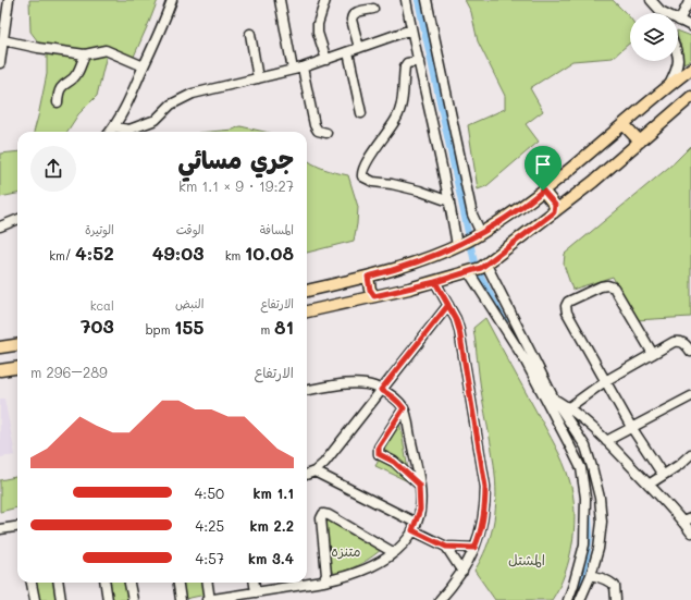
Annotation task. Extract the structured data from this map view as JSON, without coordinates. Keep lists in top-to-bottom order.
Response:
{
  "parks": ["متنزه", "المشتل"],
  "page": {
    "heading": ["جري مسائي", "19:27 · 9 × 1.1 km"],
    "stats": [
      ["المسافة", "10.08 km"],
      ["الوقت", "49:03"],
      ["الوتيرة", "4:52 /km"],
      ["الارتفاع", "81 m"],
      ["النبض", "155 bpm"],
      ["kcal", "703"]
    ],
    "chart": ["الارتفاع", "289–296 m"],
    "list": [
      {
        "name": "1.1 km",
        "note": "4:50"
      },
      {
        "name": "2.2 km",
        "note": "4:25"
      },
      {
        "name": "3.4 km",
        "note": "4:57"
      }
    ]
  }
}
